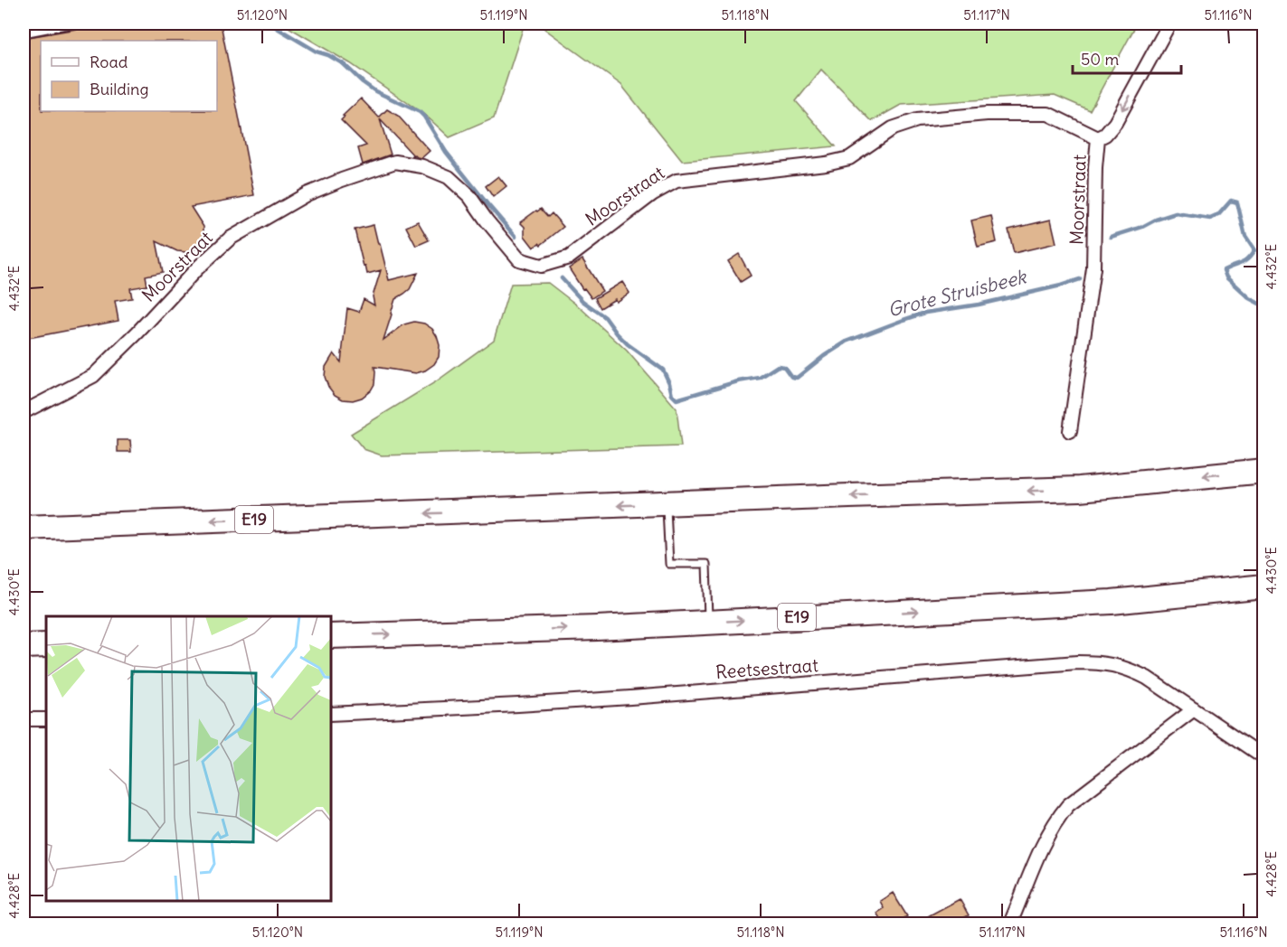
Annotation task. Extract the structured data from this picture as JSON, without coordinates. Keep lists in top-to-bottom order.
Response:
{
  "streets": {
    "highway": ["E19"],
    "street": ["Moorstraat", "Reetsestraat"]
  },
  "water": ["Grote Struisbeek"],
  "legend": ["Road", "Building"],
  "scale_bar": "50 m",
  "coordinates": [
    "51.120°N",
    "51.119°N",
    "51.118°N",
    "51.117°N",
    "51.116°N",
    "4.432°E",
    "4.430°E",
    "4.428°E"
  ]
}
